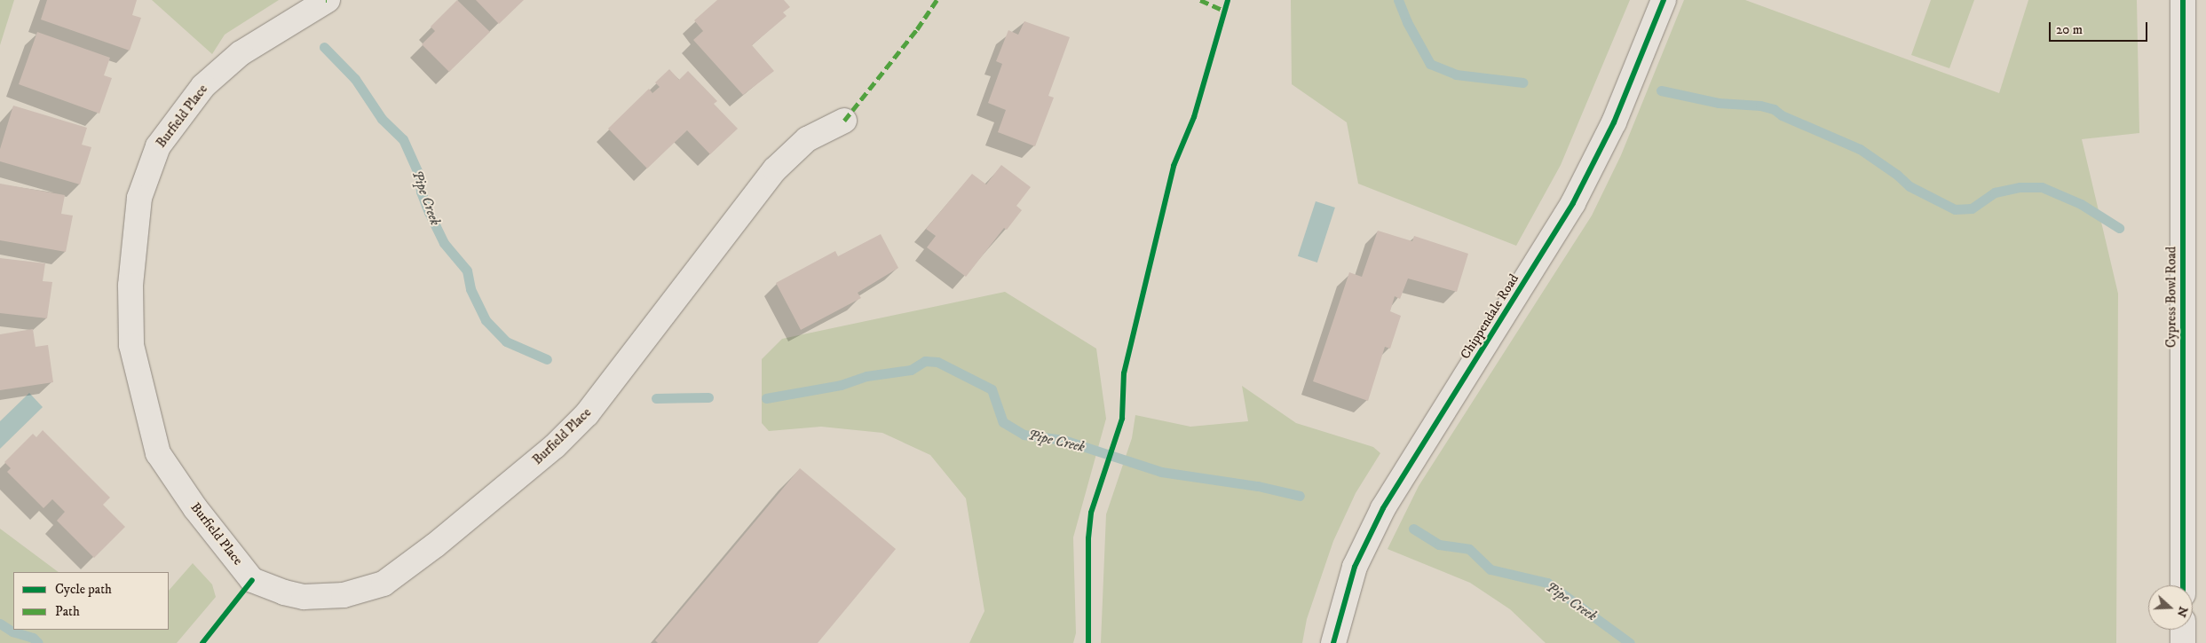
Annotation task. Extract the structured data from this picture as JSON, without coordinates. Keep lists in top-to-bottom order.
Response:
{
  "streets": {
    "street": ["Burfield Place", "Cypress Bowl Road", "Chippendale Road"]
  },
  "water": ["Pipe Creek"],
  "legend": ["Cycle path", "Path"],
  "scale_bar": "20 m",
  "north": "right"
}
